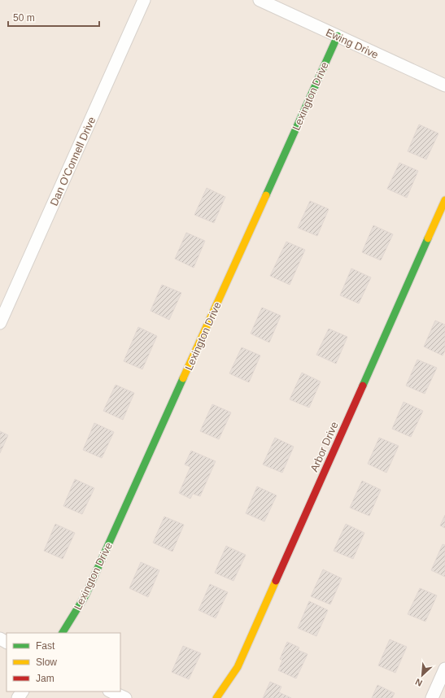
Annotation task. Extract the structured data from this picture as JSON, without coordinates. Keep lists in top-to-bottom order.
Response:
{
  "streets": {
    "street": [
      "Ewing Drive",
      "Lexington Drive",
      "Dan O'Connell Drive",
      "Arbor Drive"
    ]
  },
  "crossings": [
    ["Ewing Drive", "Lexington Drive"]
  ],
  "legend": ["Fast", "Slow", "Jam"],
  "scale_bar": "50 m",
  "north": "bottom left"
}
